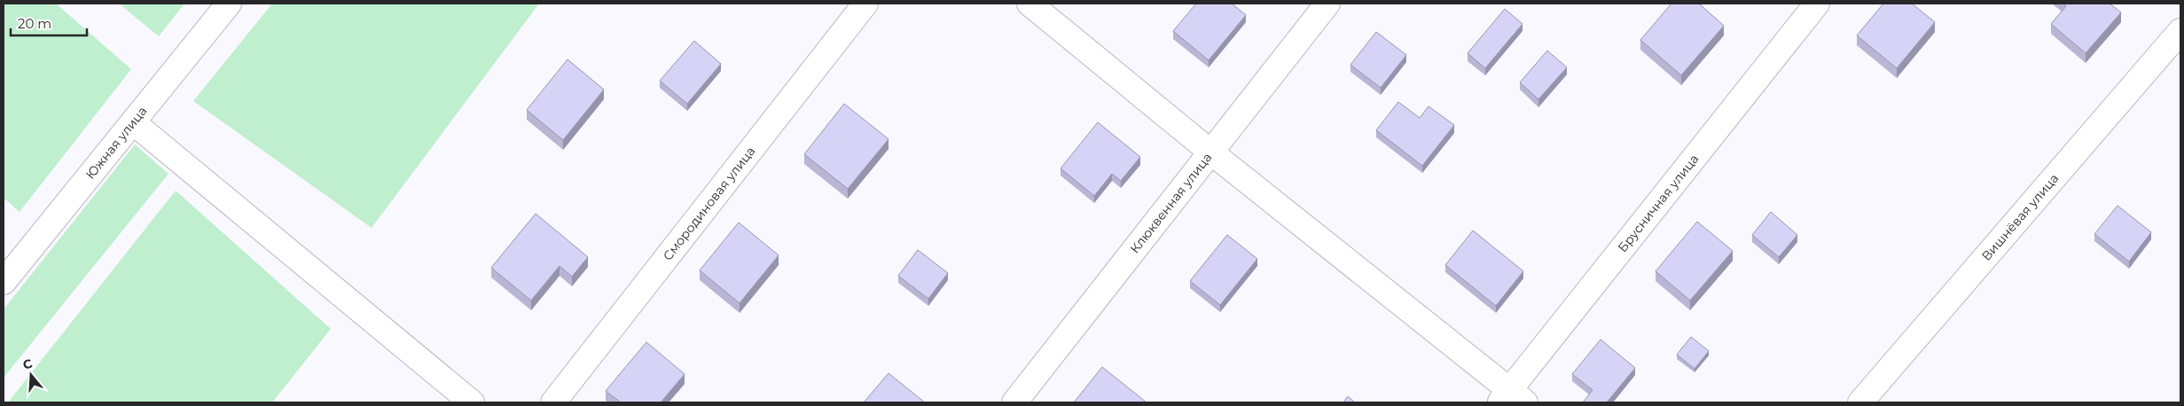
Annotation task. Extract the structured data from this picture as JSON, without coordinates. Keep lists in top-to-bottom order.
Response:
{
  "streets": {
    "street": [
      "Южная улица",
      "Смородиновая улица",
      "Клюквенная улица",
      "Брусничная улица",
      "Вишнёвая улица"
    ]
  },
  "scale_bar": "20 m",
  "north": "top"
}
